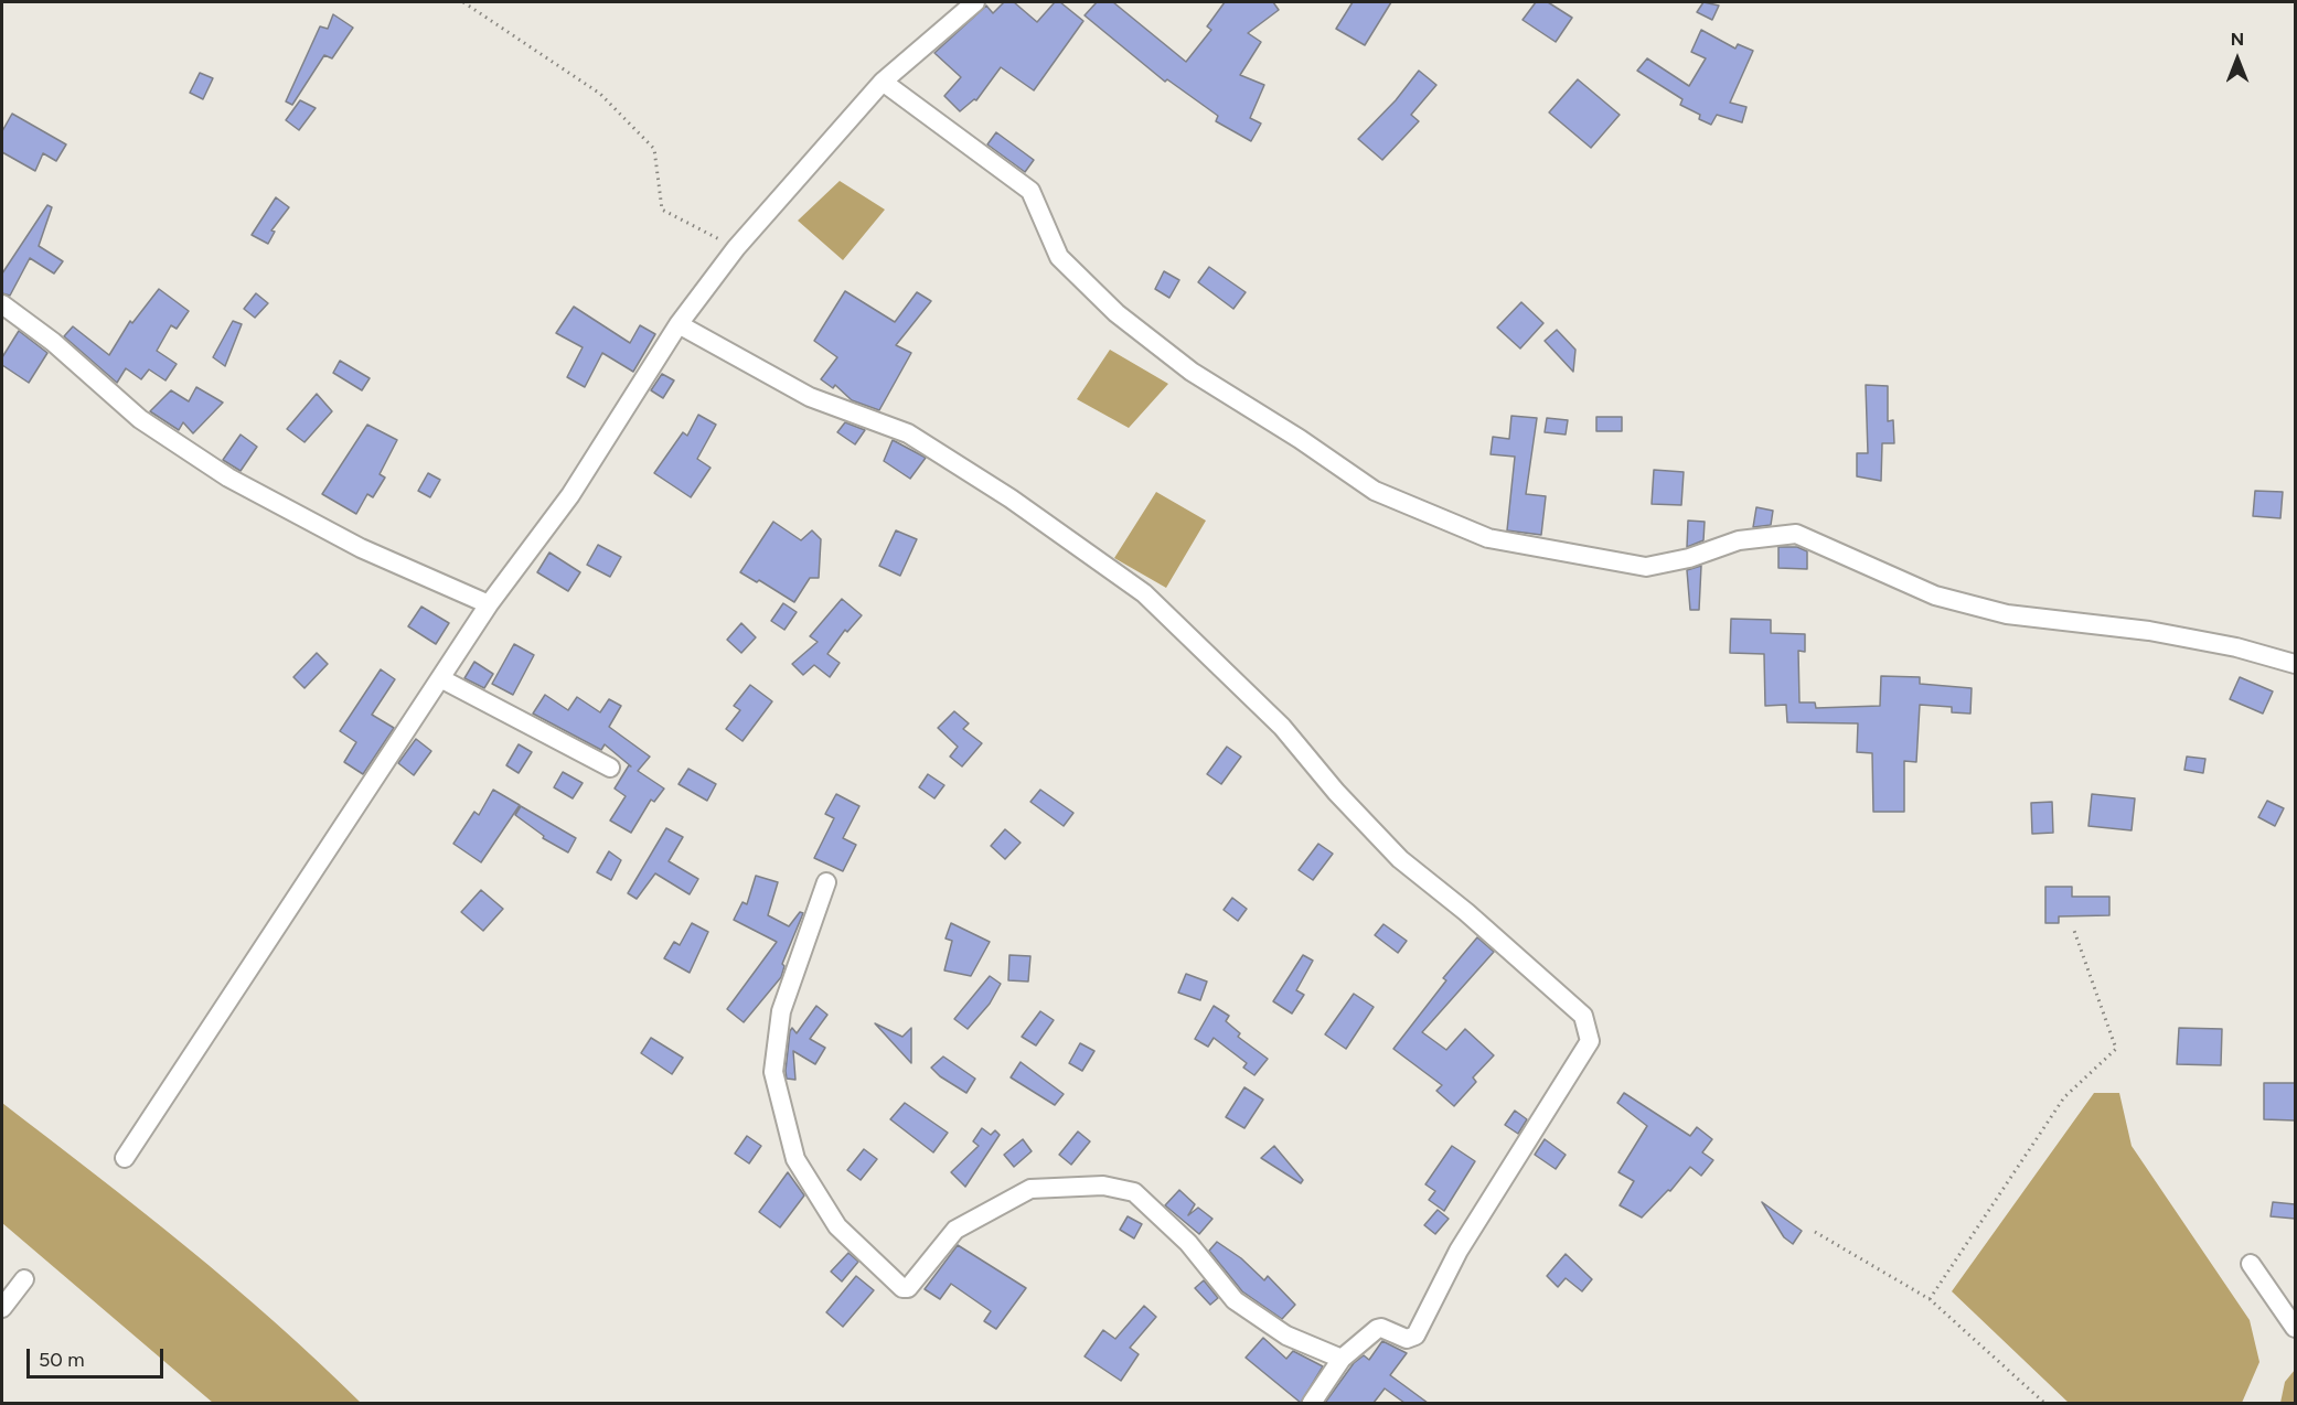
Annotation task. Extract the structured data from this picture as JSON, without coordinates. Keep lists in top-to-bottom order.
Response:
{
  "scale_bar": "50 m",
  "north": "top"
}
